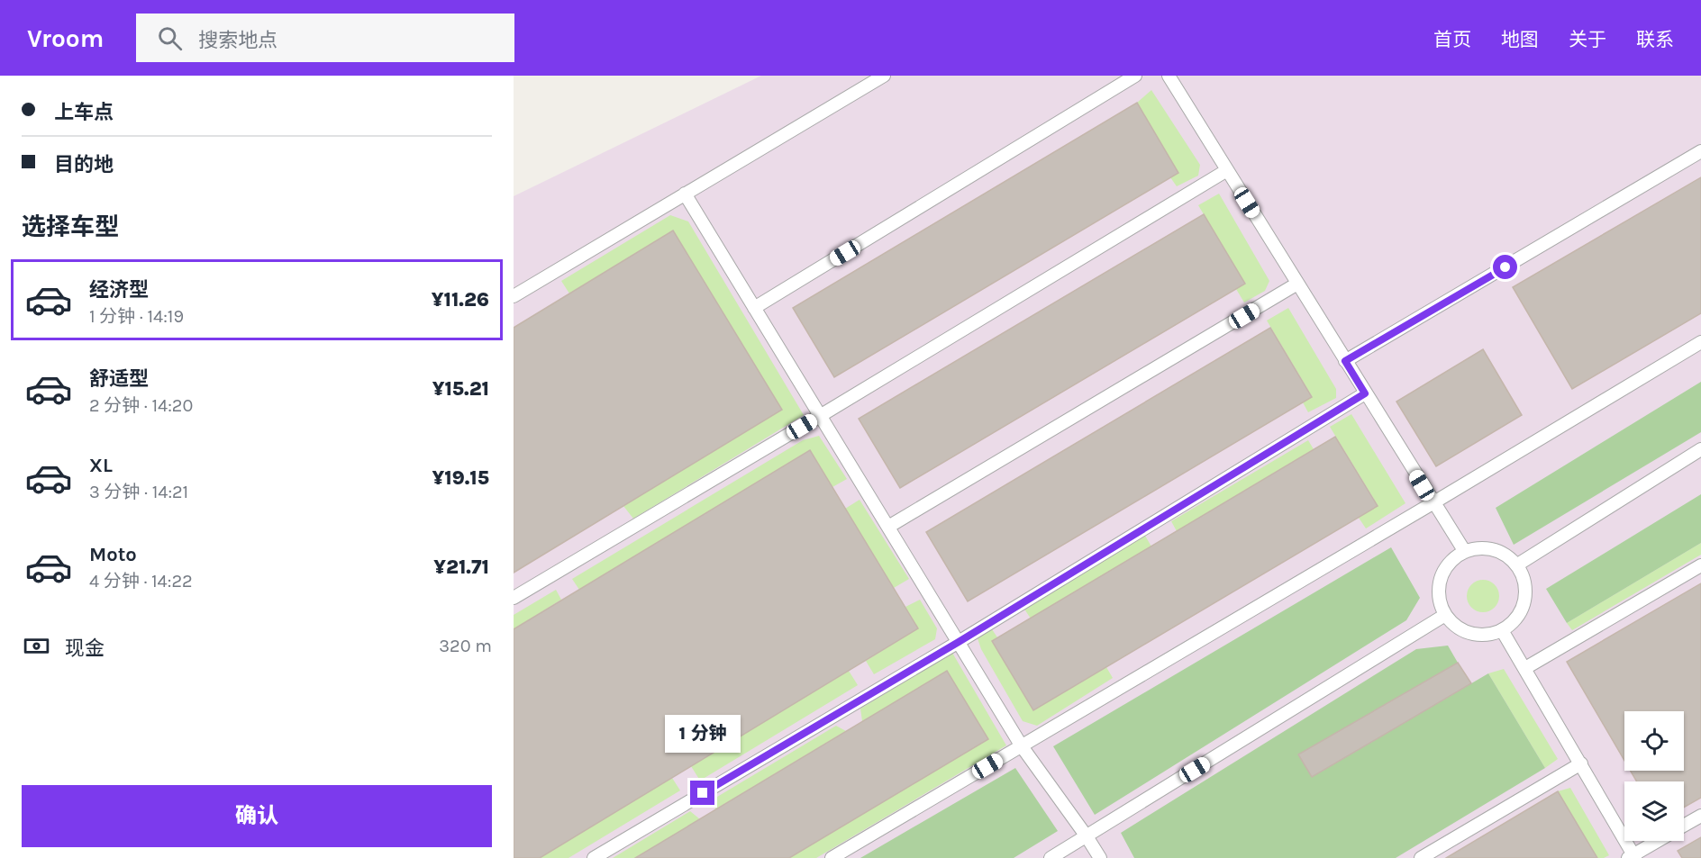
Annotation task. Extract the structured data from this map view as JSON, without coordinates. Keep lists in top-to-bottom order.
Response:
{
  "page": {
    "header": "Vroom",
    "search": "搜索地点",
    "nav": [
      "首页",
      "地图",
      "关于",
      "联系"
    ],
    "banner": ["上车点", "目的地"],
    "heading": "选择车型",
    "list": [
      {
        "name": "经济型",
        "note": "1 分钟 · 14:19",
        "value": "¥11.26"
      },
      {
        "name": "舒适型",
        "note": "2 分钟 · 14:20",
        "value": "¥15.21"
      },
      {
        "name": "XL",
        "note": "3 分钟 · 14:21",
        "value": "¥19.15"
      },
      {
        "name": "Moto",
        "note": "4 分钟 · 14:22",
        "value": "¥21.71"
      }
    ],
    "pay": ["现金", "320 m"],
    "bubble": "1 分钟",
    "buttons": "确认"
  }
}
